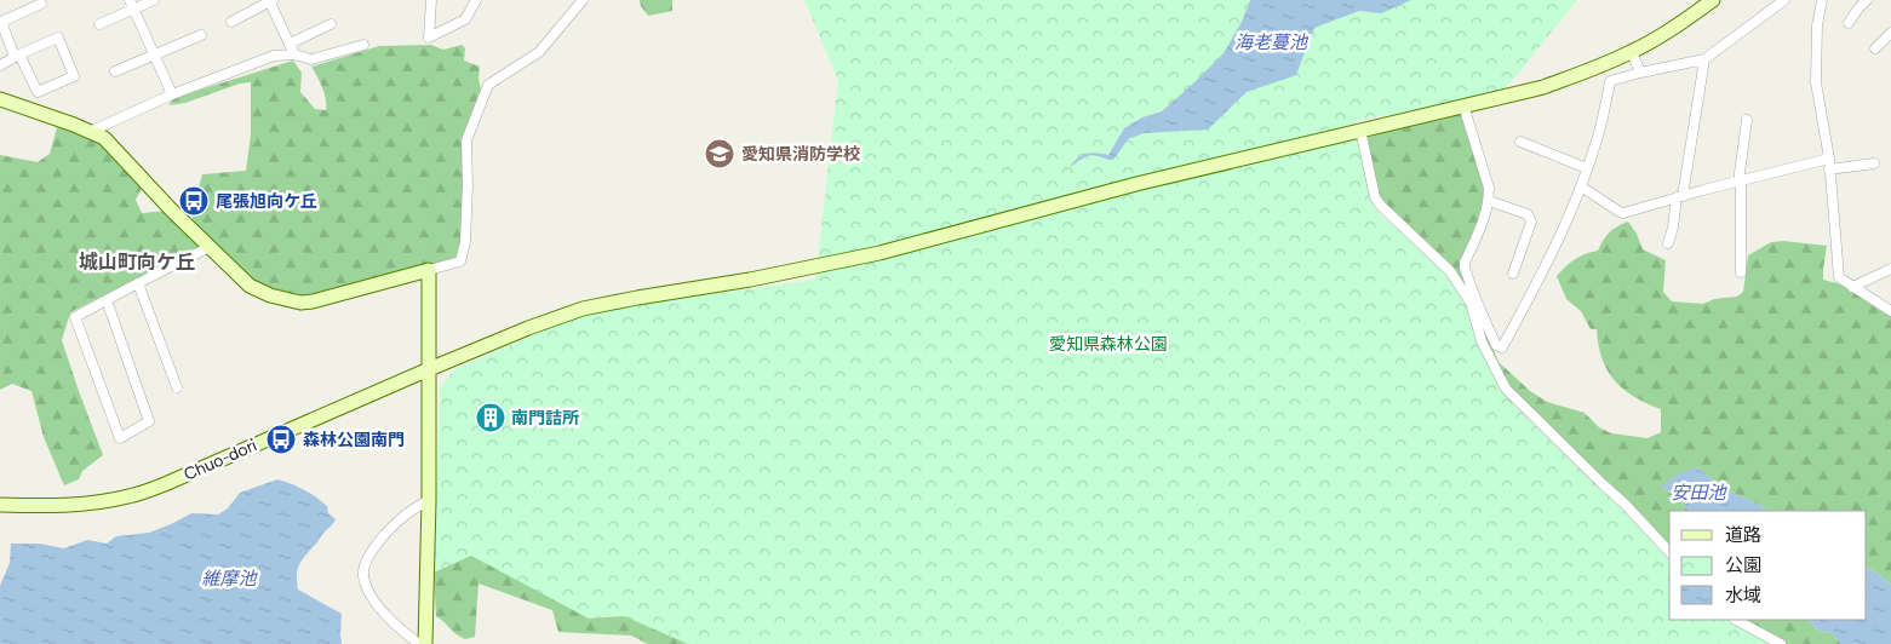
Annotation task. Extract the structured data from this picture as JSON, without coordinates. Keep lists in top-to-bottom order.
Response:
{
  "streets": {
    "street": ["Chuo-dori"]
  },
  "districts": ["城山町向ケ丘"],
  "water": ["海老蔓池", "安田池", "維摩池"],
  "parks": ["愛知県森林公園"],
  "places": {
    "school or university": ["愛知県消防学校"],
    "bus stop": ["尾張旭向ケ丘", "森林公園南門"],
    "building": ["南門詰所"]
  },
  "legend": ["道路", "公園", "水域"]
}
